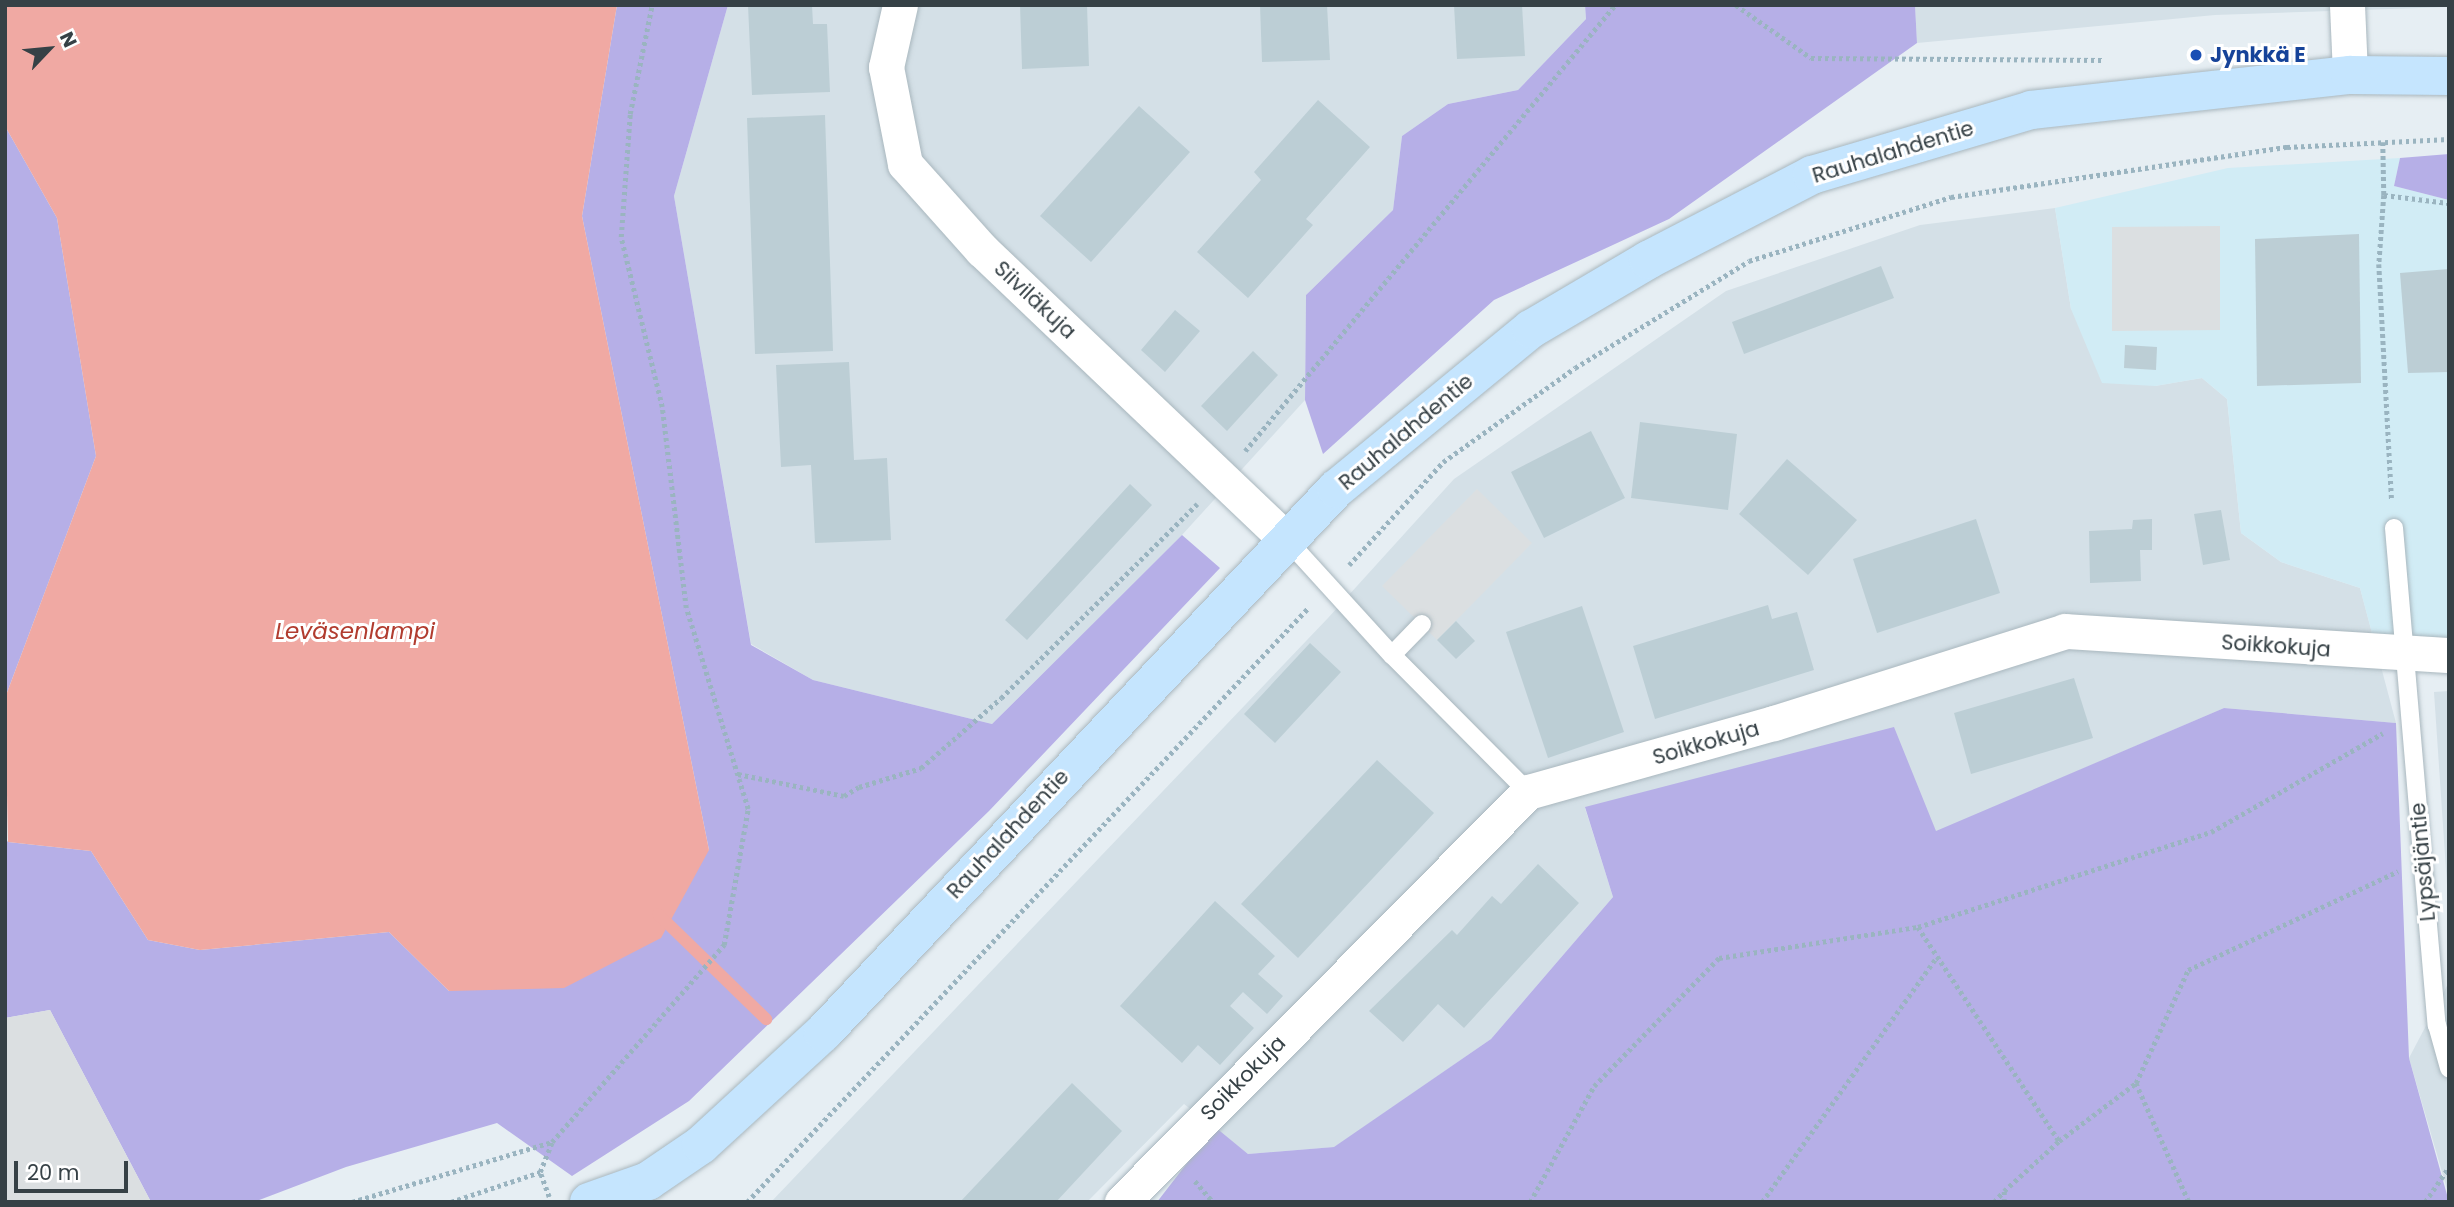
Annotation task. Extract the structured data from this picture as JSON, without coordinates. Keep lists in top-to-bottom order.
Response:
{
  "streets": {
    "main road": ["Rauhalahdentie"],
    "street": ["Siiviläkuja", "Soikkokuja"],
    "lane": ["Lypsäjäntie"]
  },
  "crossings": [
    ["Rauhalahdentie", "Siiviläkuja"],
    ["Soikkokuja", "Lypsäjäntie"]
  ],
  "water": ["Leväsenlampi"],
  "places": ["Jynkkä E"],
  "scale_bar": "20 m",
  "north": "top right"
}
